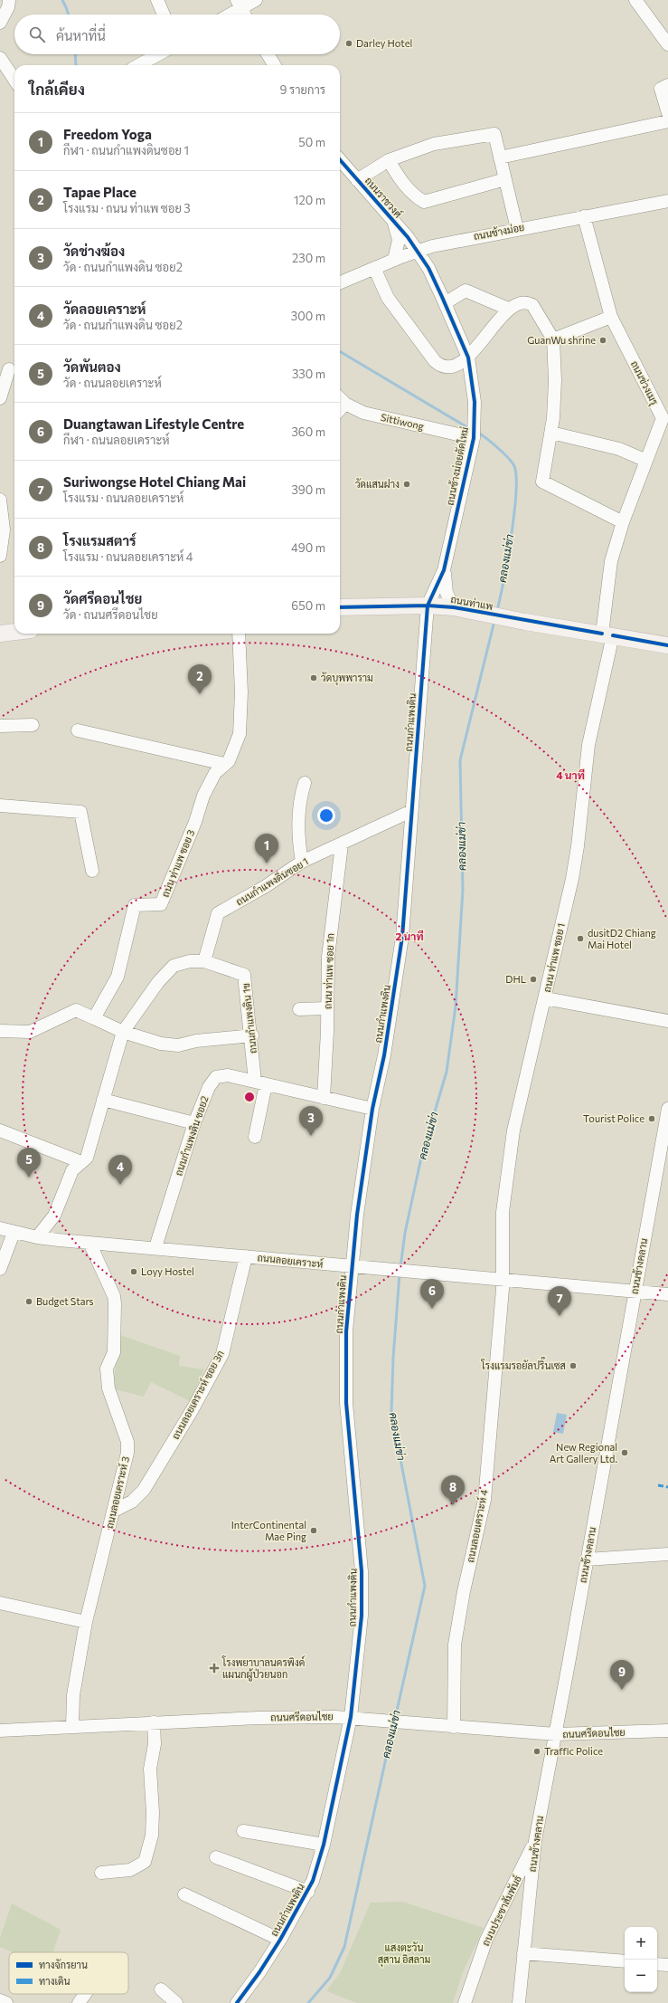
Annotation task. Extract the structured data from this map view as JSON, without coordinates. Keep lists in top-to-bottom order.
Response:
{
  "streets": {
    "main road": ["ถนนท่าแพ"],
    "street": [
      "ถนนราชวงศ์",
      "ถนนช้างม่อย",
      "ถนนข่วงเมรุ",
      "Sittiwong",
      "ถนนช้างม่อยตัดใหม่",
      "ถนนกำแพงดิน",
      "ถนน ท่าแพ ซอย 3",
      "ถนนกำแพงดินซอย 1",
      "ถนน ท่าแพ ซอย 1",
      "ถนน ท่าแพ ซอย 1ก",
      "ถนนกำแพงดิน 1ข",
      "ถนนกำแพงดิน ซอย2",
      "ถนนลอยเคราะห์",
      "ถนนช้างคลาน",
      "ถนนลอยเคราะห์ ซอย 3ก",
      "ถนนลอยเคราะห์ 3",
      "ถนนลอยเคราะห์ 4",
      "ถนนศรีดอนไชย",
      "ถนนประชาสัมพันธ์"
    ]
  },
  "crossings": [
    ["ถนนราชวงศ์", "ถนนช้างม่อย"],
    ["ถนนราชวงศ์", "ถนนช้างม่อยตัดใหม่"],
    ["ถนนช้างม่อย", "ถนนข่วงเมรุ"],
    ["ถนนช้างม่อย", "ถนนช้างม่อยตัดใหม่"],
    ["ถนนข่วงเมรุ", "ถนนท่าแพ"],
    ["ถนนข่วงเมรุ", "ถนน ท่าแพ ซอย 1"],
    ["Sittiwong", "ถนนช้างม่อยตัดใหม่"],
    ["ถนนช้างม่อยตัดใหม่", "ถนนท่าแพ"],
    ["ถนนช้างม่อยตัดใหม่", "ถนนกำแพงดิน"],
    ["ถนนท่าแพ", "ถนนกำแพงดิน"],
    ["ถนนท่าแพ", "ถนน ท่าแพ ซอย 1"],
    ["ถนนกำแพงดิน", "ถนนกำแพงดินซอย 1"],
    ["ถนนกำแพงดิน", "ถนนกำแพงดิน ซอย2"],
    ["ถนนกำแพงดิน", "ถนนลอยเคราะห์"],
    ["ถนนกำแพงดิน", "ถนนศรีดอนไชย"],
    ["ถนนกำแพงดินซอย 1", "ถนน ท่าแพ ซอย 1ก"],
    ["ถนนกำแพงดินซอย 1", "ถนนกำแพงดิน 1ข"],
    ["ถนน ท่าแพ ซอย 1", "ถนนลอยเคราะห์"],
    ["ถนน ท่าแพ ซอย 1", "ถนนลอยเคราะห์ 4"],
    ["ถนน ท่าแพ ซอย 1ก", "ถนนกำแพงดิน ซอย2"],
    ["ถนนกำแพงดิน 1ข", "ถนนกำแพงดิน ซอย2"],
    ["ถนนกำแพงดิน ซอย2", "ถนนลอยเคราะห์"],
    ["ถนนลอยเคราะห์", "ถนนช้างคลาน"],
    ["ถนนลอยเคราะห์", "ถนนลอยเคราะห์ ซอย 3ก"],
    ["ถนนลอยเคราะห์", "ถนนลอยเคราะห์ 3"],
    ["ถนนลอยเคราะห์", "ถนนลอยเคราะห์ 4"],
    ["ถนนช้างคลาน", "ถนนศรีดอนไชย"],
    ["ถนนช้างคลาน", "ถนนประชาสัมพันธ์"],
    ["ถนนลอยเคราะห์ ซอย 3ก", "ถนนลอยเคราะห์ 3"],
    ["ถนนลอยเคราะห์ 3", "ถนนศรีดอนไชย"],
    ["ถนนลอยเคราะห์ 4", "ถนนศรีดอนไชย"]
  ],
  "water": ["คลองแม่ข่า"],
  "parks": ["แสงตะวัน สุสาน อิสลาม"],
  "places": {
    "other": [
      "Darley Hotel",
      "GuanWu shrine",
      "วัดแสนฝาง",
      "วัดบุพพาราม",
      "dusitD2 Chiang Mai Hotel",
      "DHL",
      "Tourist Police",
      "Loyy Hostel",
      "Budget Stars",
      "โรงแรมรอยัลปริ๊นเซส",
      "New Regional Art Gallery Ltd.",
      "InterContinental Mae Ping",
      "Traffic Police"
    ],
    "health": ["โรงพยาบาลนครพิงค์ แผนกผู้ป่วยนอก"]
  },
  "legend": ["ทางจักรยาน", "ทางเดิน"],
  "page": {
    "search": "ค้นหาที่นี่",
    "heading": ["ใกล้เคียง", "9 รายการ"],
    "list": [
      {
        "mark": "1",
        "name": "Freedom Yoga",
        "note": "กีฬา · ถนนกำแพงดินซอย 1",
        "value": "50 m"
      },
      {
        "mark": "2",
        "name": "Tapae Place",
        "note": "โรงแรม · ถนน ท่าแพ ซอย 3",
        "value": "120 m"
      },
      {
        "mark": "3",
        "name": "วัดช่างฆ้อง",
        "note": "วัด · ถนนกำแพงดิน ซอย2",
        "value": "230 m"
      },
      {
        "mark": "4",
        "name": "วัดลอยเคราะห์",
        "note": "วัด · ถนนกำแพงดิน ซอย2",
        "value": "300 m"
      },
      {
        "mark": "5",
        "name": "วัดพันตอง",
        "note": "วัด · ถนนลอยเคราะห์",
        "value": "330 m"
      },
      {
        "mark": "6",
        "name": "Duangtawan Lifestyle Centre",
        "note": "กีฬา · ถนนลอยเคราะห์",
        "value": "360 m"
      },
      {
        "mark": "7",
        "name": "Suriwongse Hotel Chiang Mai",
        "note": "โรงแรม · ถนนลอยเคราะห์",
        "value": "390 m"
      },
      {
        "mark": "8",
        "name": "โรงแรมสตาร์",
        "note": "โรงแรม · ถนนลอยเคราะห์ 4",
        "value": "490 m"
      },
      {
        "mark": "9",
        "name": "วัดศรีดอนไชย",
        "note": "วัด · ถนนศรีดอนไชย",
        "value": "650 m"
      }
    ],
    "pins": [
      "2",
      "1",
      "3",
      "5",
      "4",
      "6",
      "7",
      "8",
      "9"
    ],
    "map_buttons": ["+", "−"]
  },
  "rings": ["4 นาที", "2 นาที"]
}
